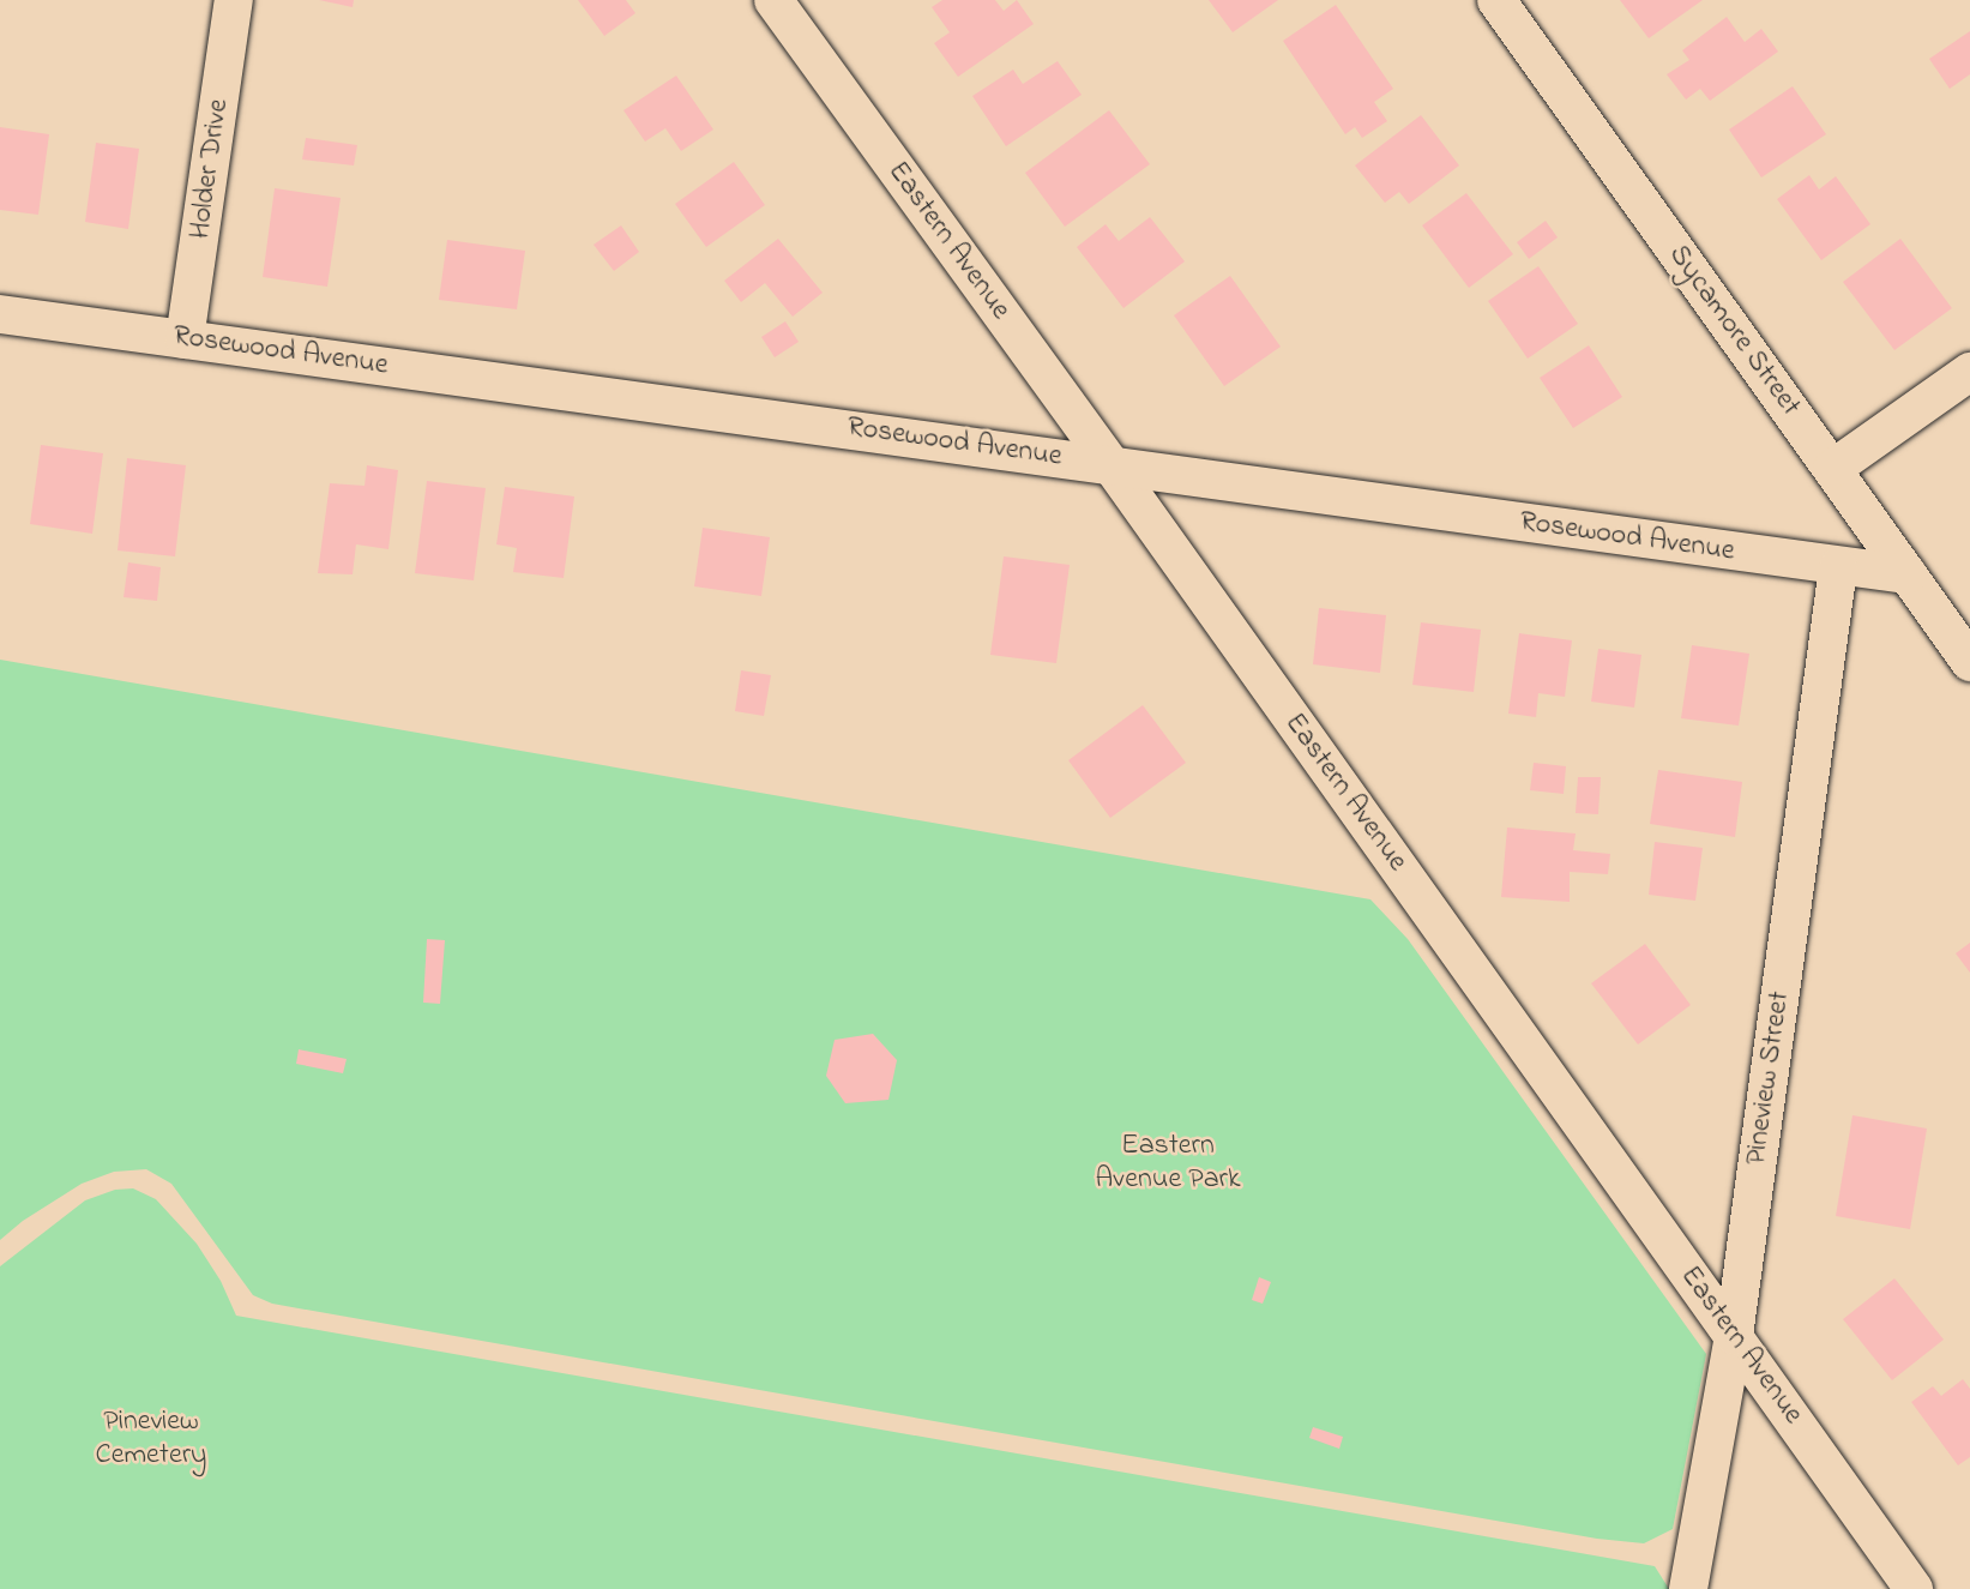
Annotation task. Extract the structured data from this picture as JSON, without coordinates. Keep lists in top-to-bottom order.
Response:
{
  "streets": {
    "street": [
      "Holder Drive",
      "Eastern Avenue",
      "Sycamore Street",
      "Rosewood Avenue",
      "Pineview Street"
    ]
  },
  "crossings": [
    ["Holder Drive", "Rosewood Avenue"],
    ["Eastern Avenue", "Rosewood Avenue"],
    ["Eastern Avenue", "Pineview Street"],
    ["Sycamore Street", "Rosewood Avenue"],
    ["Rosewood Avenue", "Pineview Street"]
  ],
  "parks": ["Eastern Avenue Park", "Pineview Cemetery"]
}
